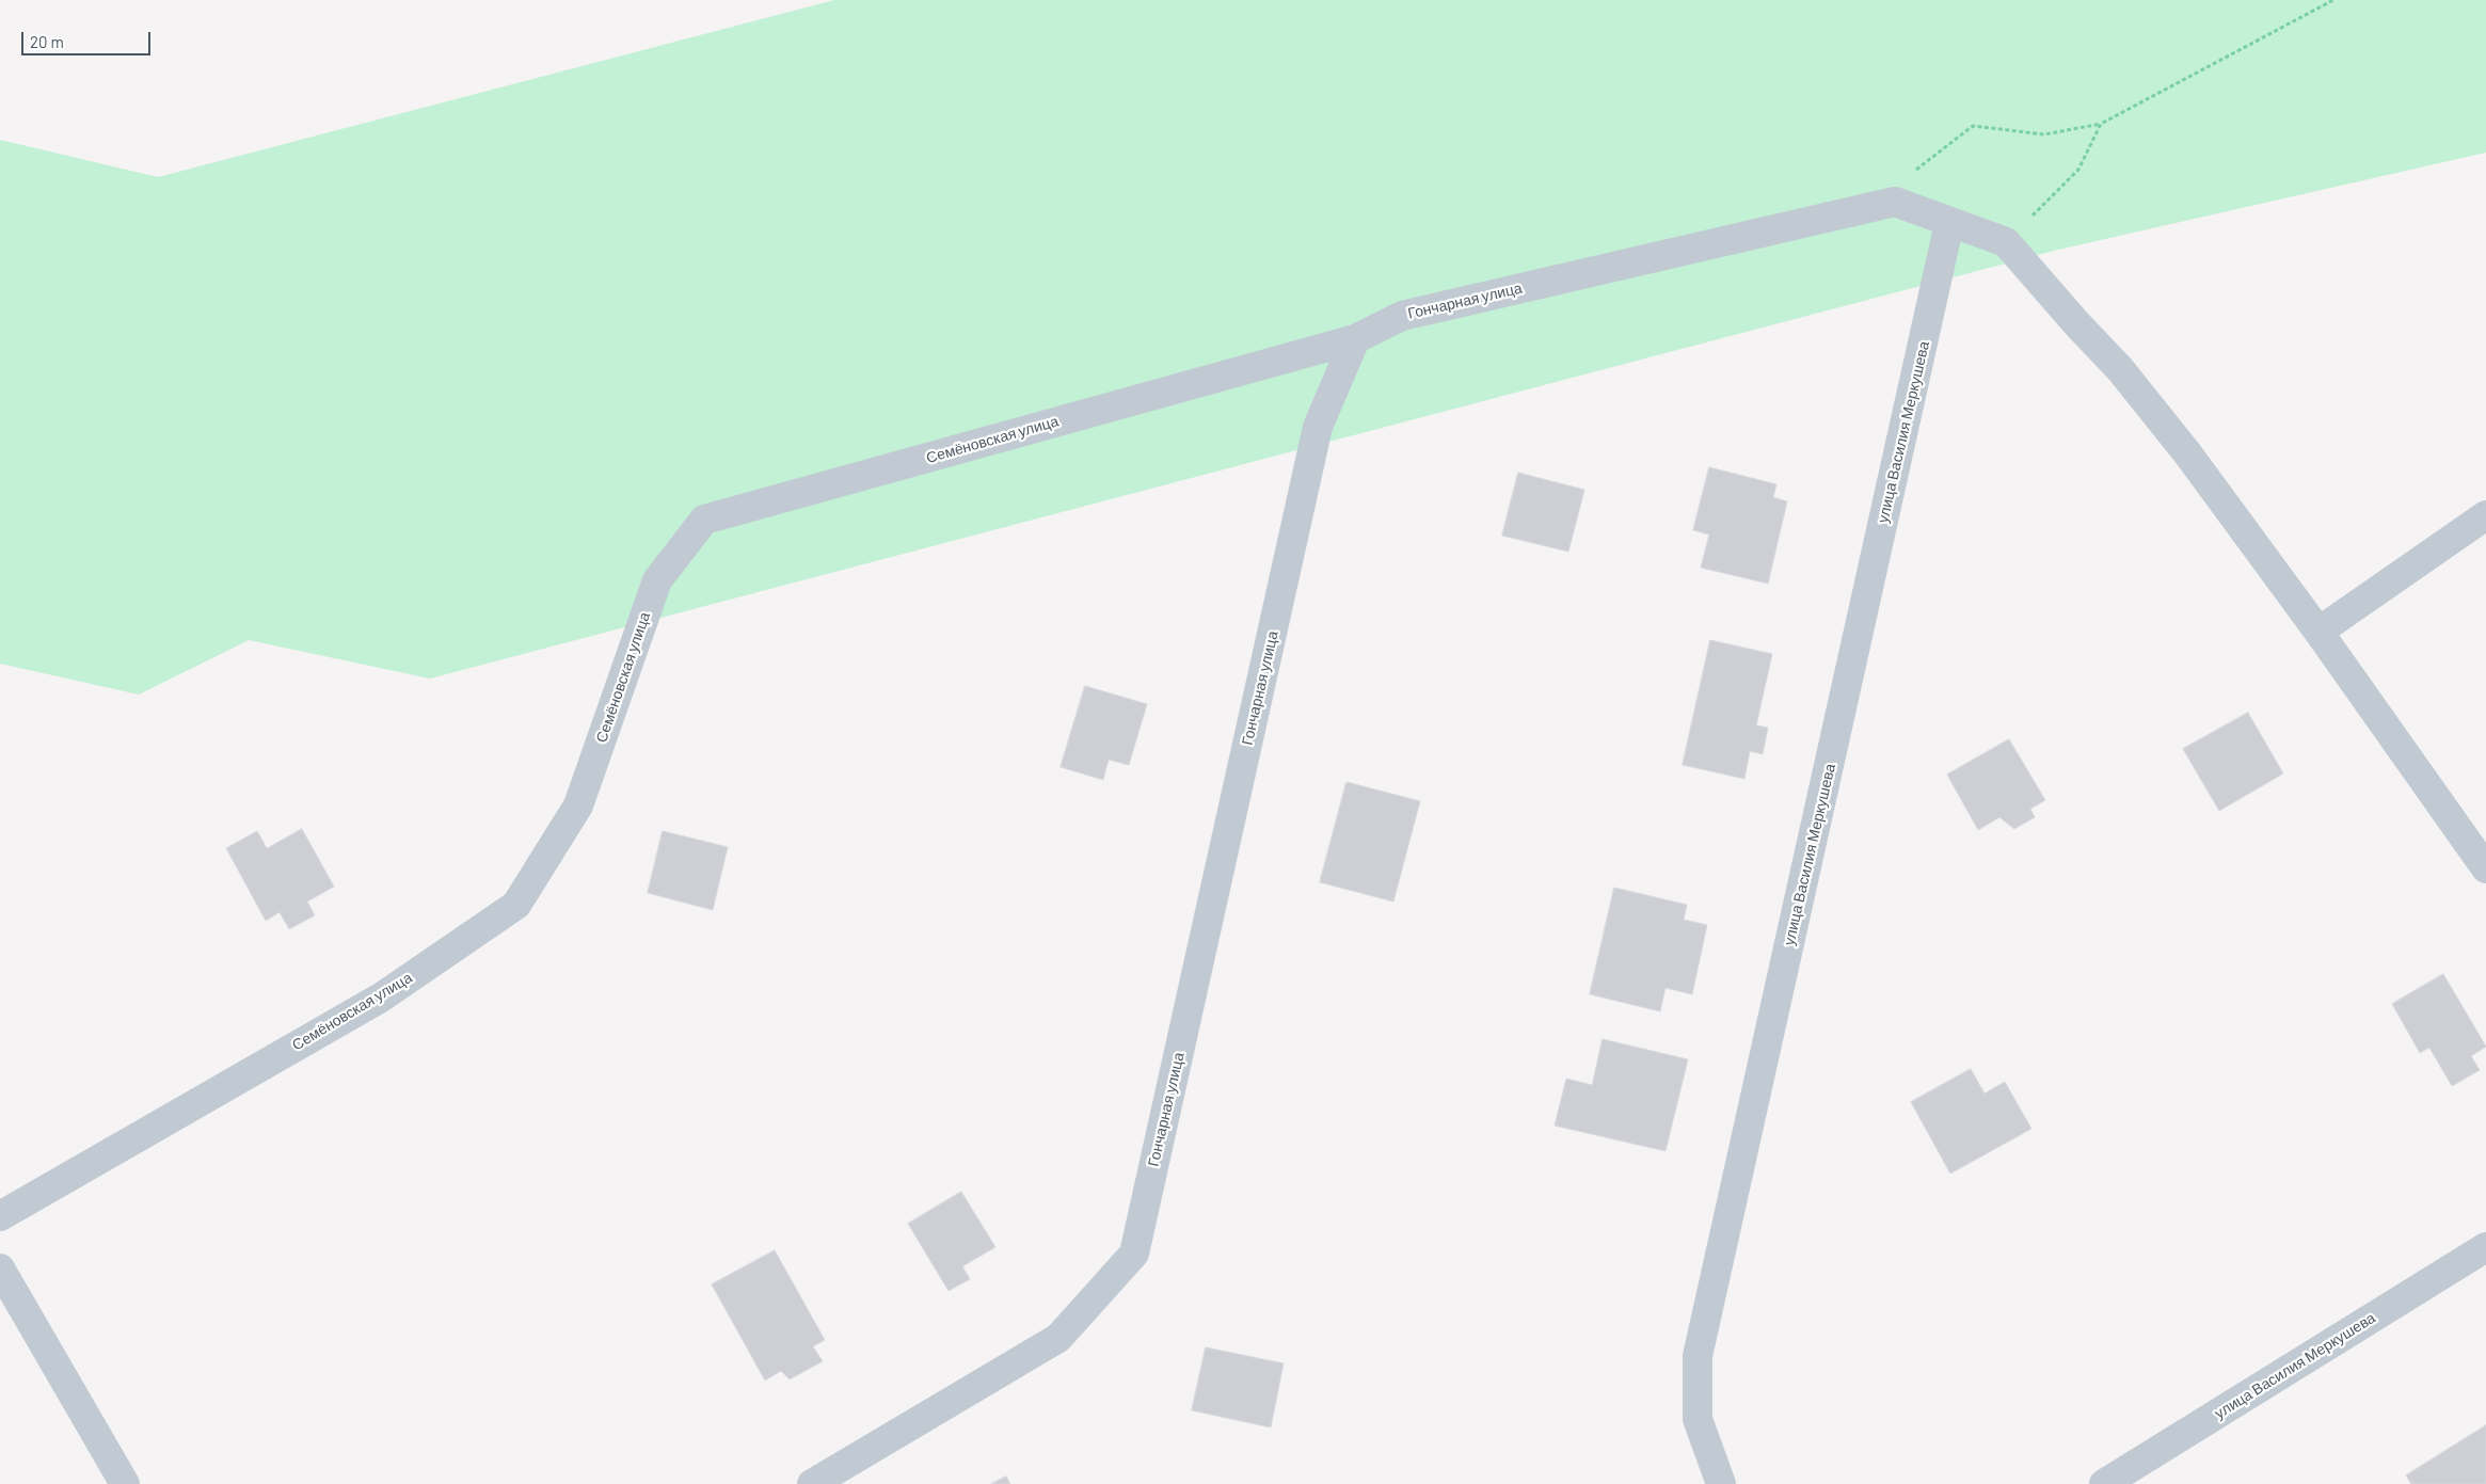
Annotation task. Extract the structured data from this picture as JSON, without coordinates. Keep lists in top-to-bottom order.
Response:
{
  "streets": {
    "street": ["Гончарная улица", "улица Василия Меркушева", "Семёновская улица"]
  },
  "crossings": [
    ["Гончарная улица", "Семёновская улица"]
  ],
  "scale_bar": "20 m"
}
